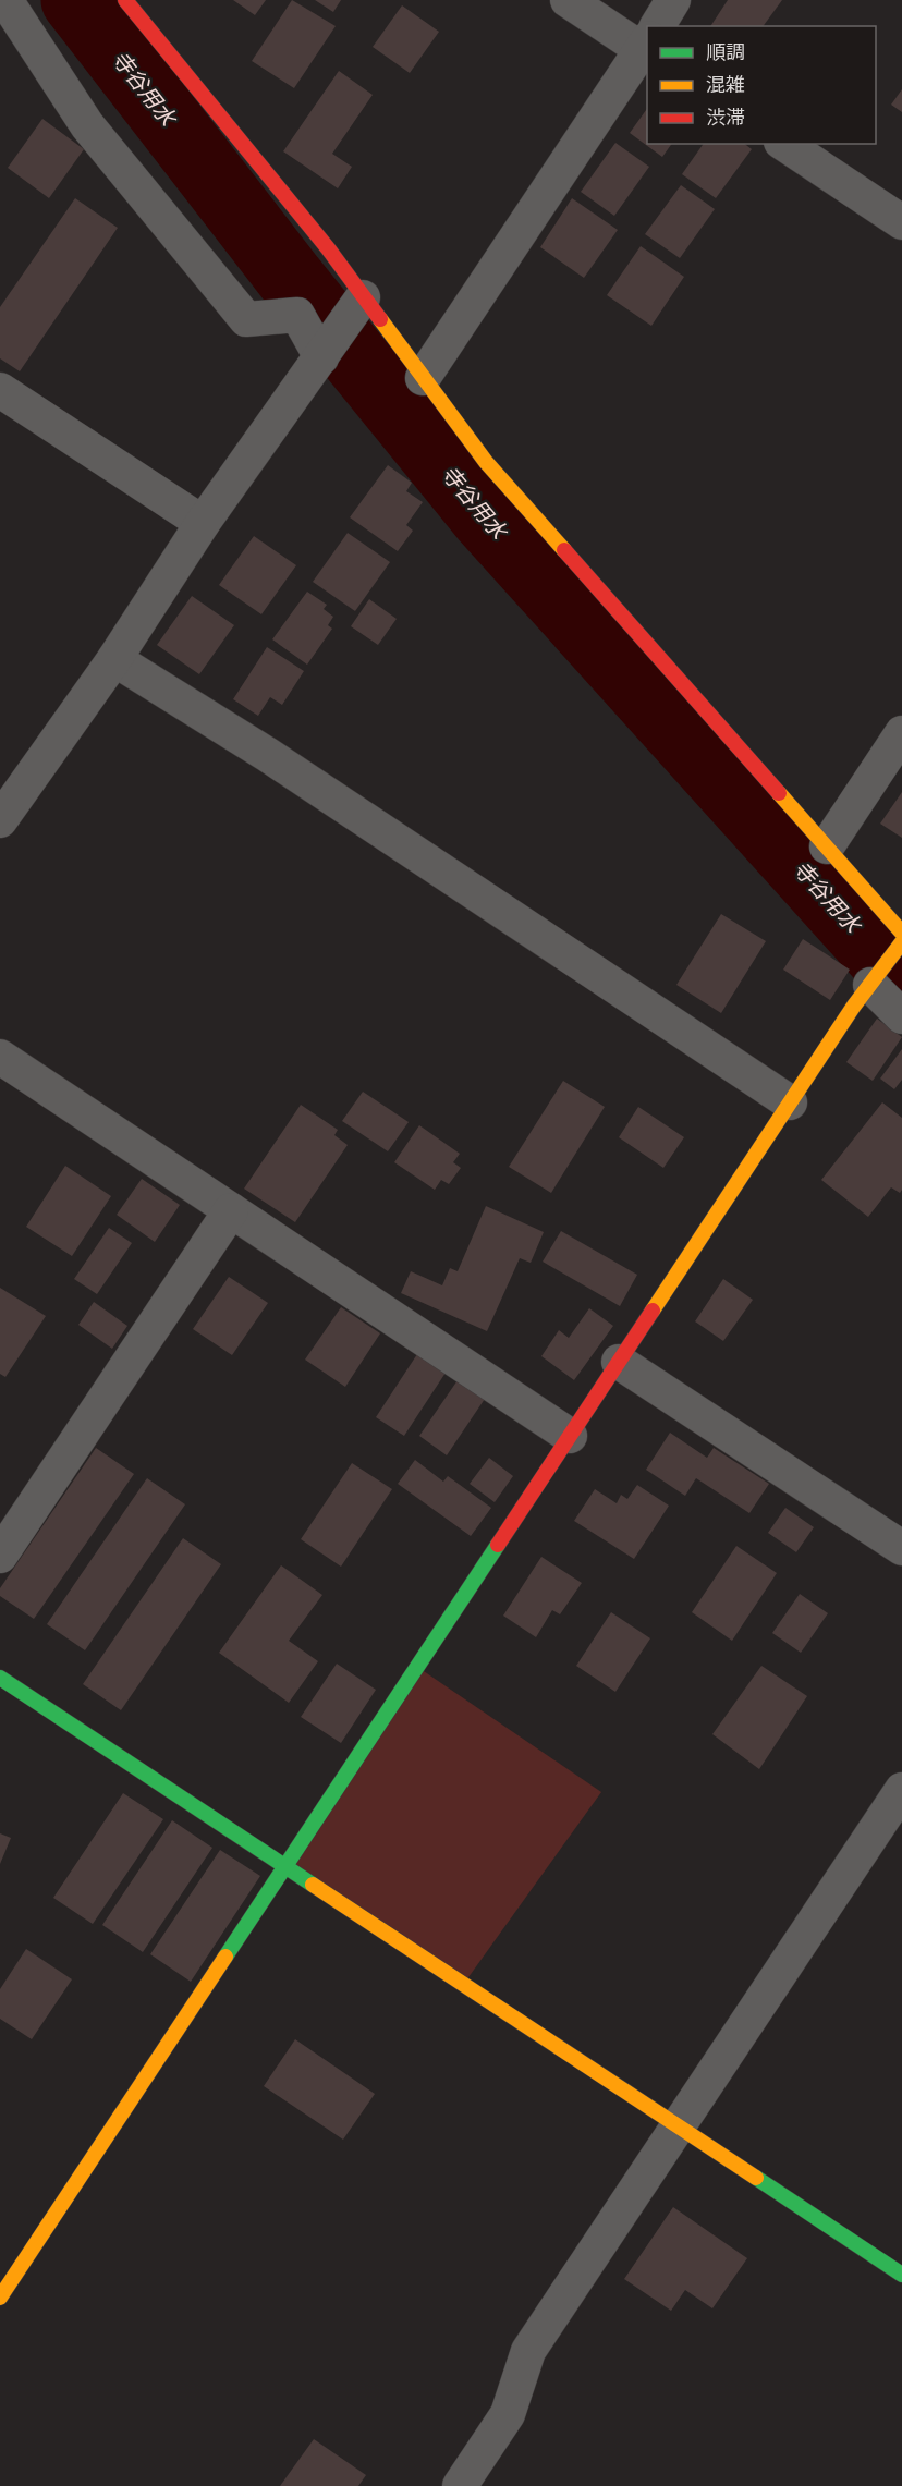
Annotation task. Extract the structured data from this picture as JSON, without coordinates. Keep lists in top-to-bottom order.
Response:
{
  "water": ["寺谷用水"],
  "legend": ["順調", "混雑", "渋滞"]
}
